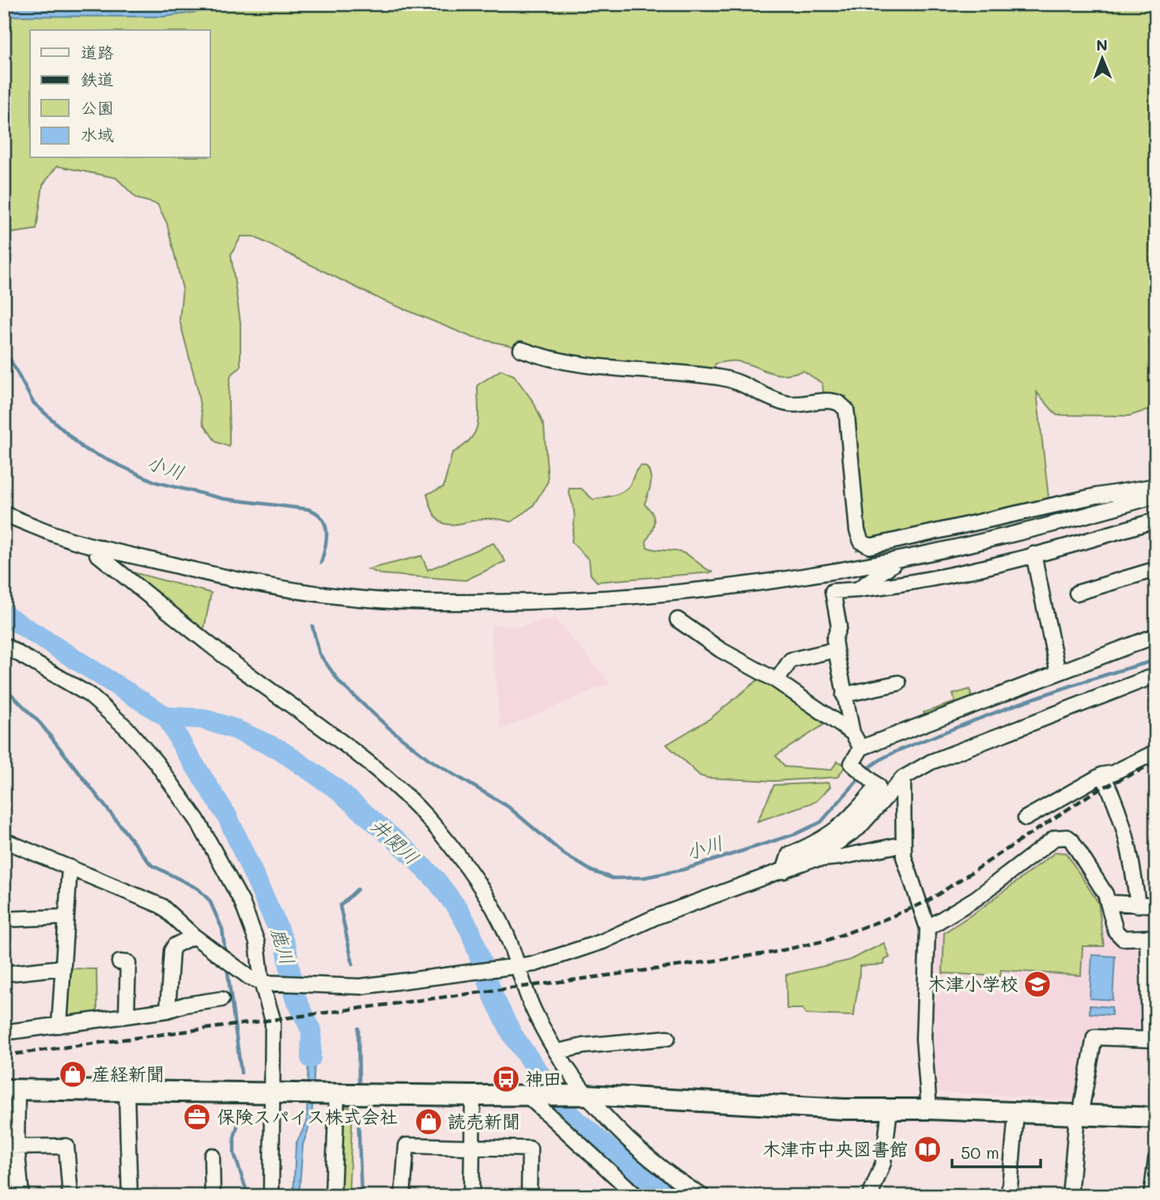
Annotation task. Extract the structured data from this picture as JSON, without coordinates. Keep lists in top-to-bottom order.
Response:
{
  "water": ["小川", "井関川", "鹿川"],
  "places": {
    "school or university": ["木津小学校"],
    "shop": ["産経新聞", "読売新聞"],
    "bus stop": ["神田"],
    "office": ["保険スパイス株式会社"],
    "library": ["木津市中央図書館"]
  },
  "legend": [
    "道路",
    "鉄道",
    "公園",
    "水域"
  ],
  "scale_bar": "50 m",
  "north": "top"
}
